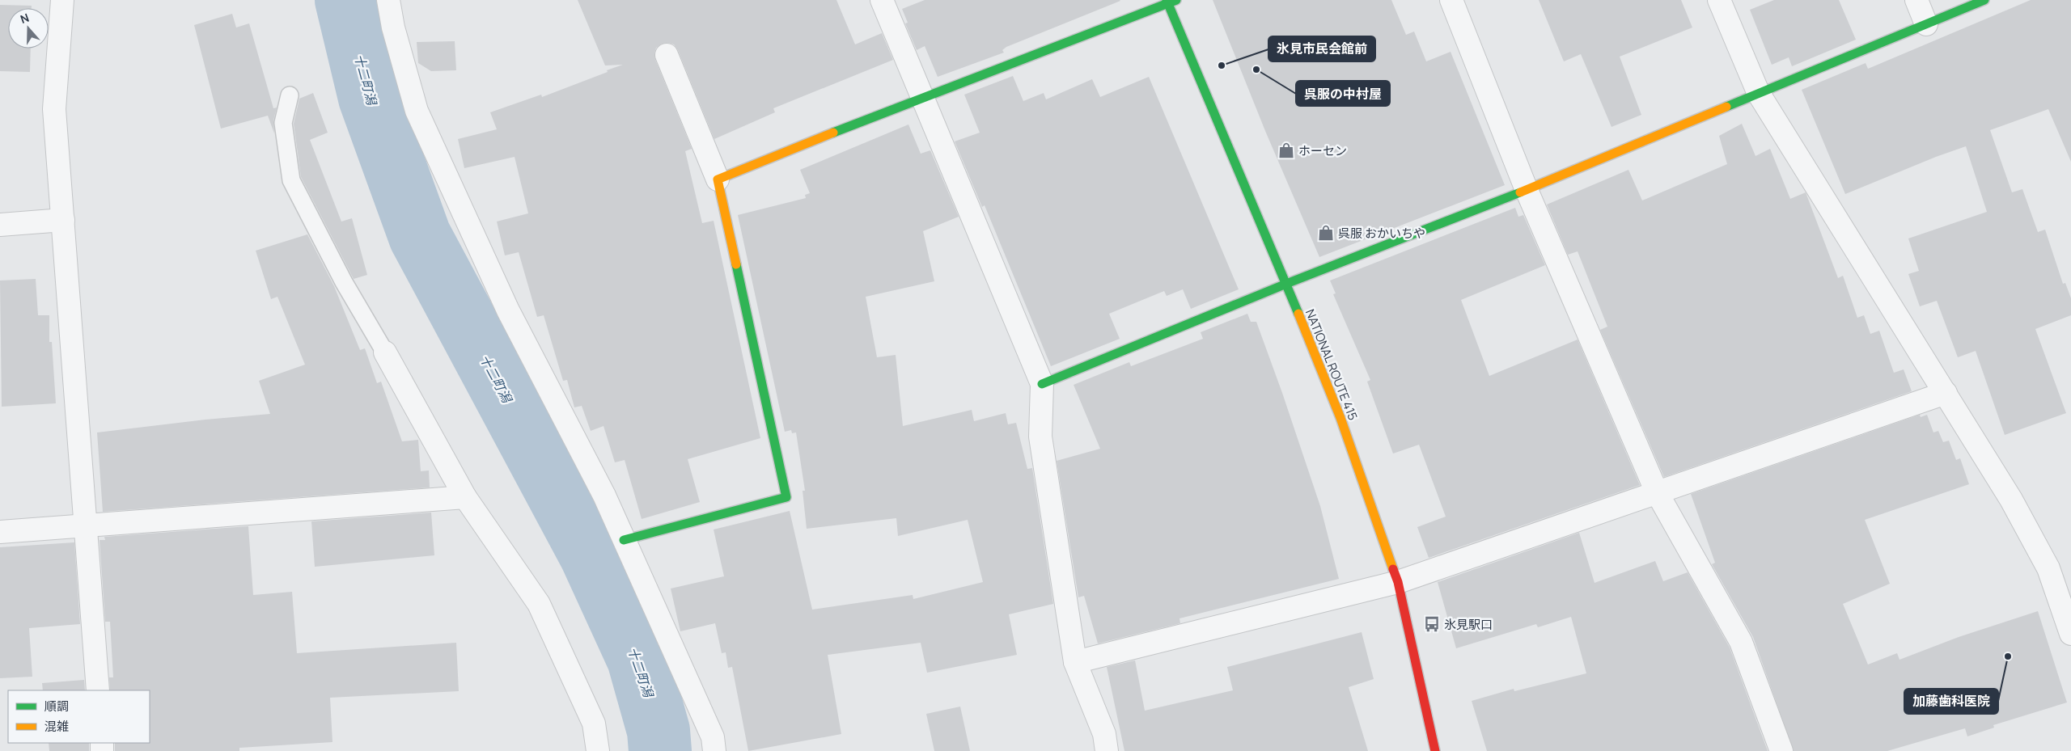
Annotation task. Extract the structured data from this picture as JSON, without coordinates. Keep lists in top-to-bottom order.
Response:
{
  "streets": {
    "main road": ["NATIONAL ROUTE 415"]
  },
  "water": ["十二町潟"],
  "places": {
    "other": ["氷見市民会館前", "呉服の中村屋", "加藤歯科医院"],
    "shop": ["ホーセン", "呉服 おかいちや"],
    "bus stop": ["氷見駅口"]
  },
  "legend": ["順調", "混雑"],
  "north": "top"
}
